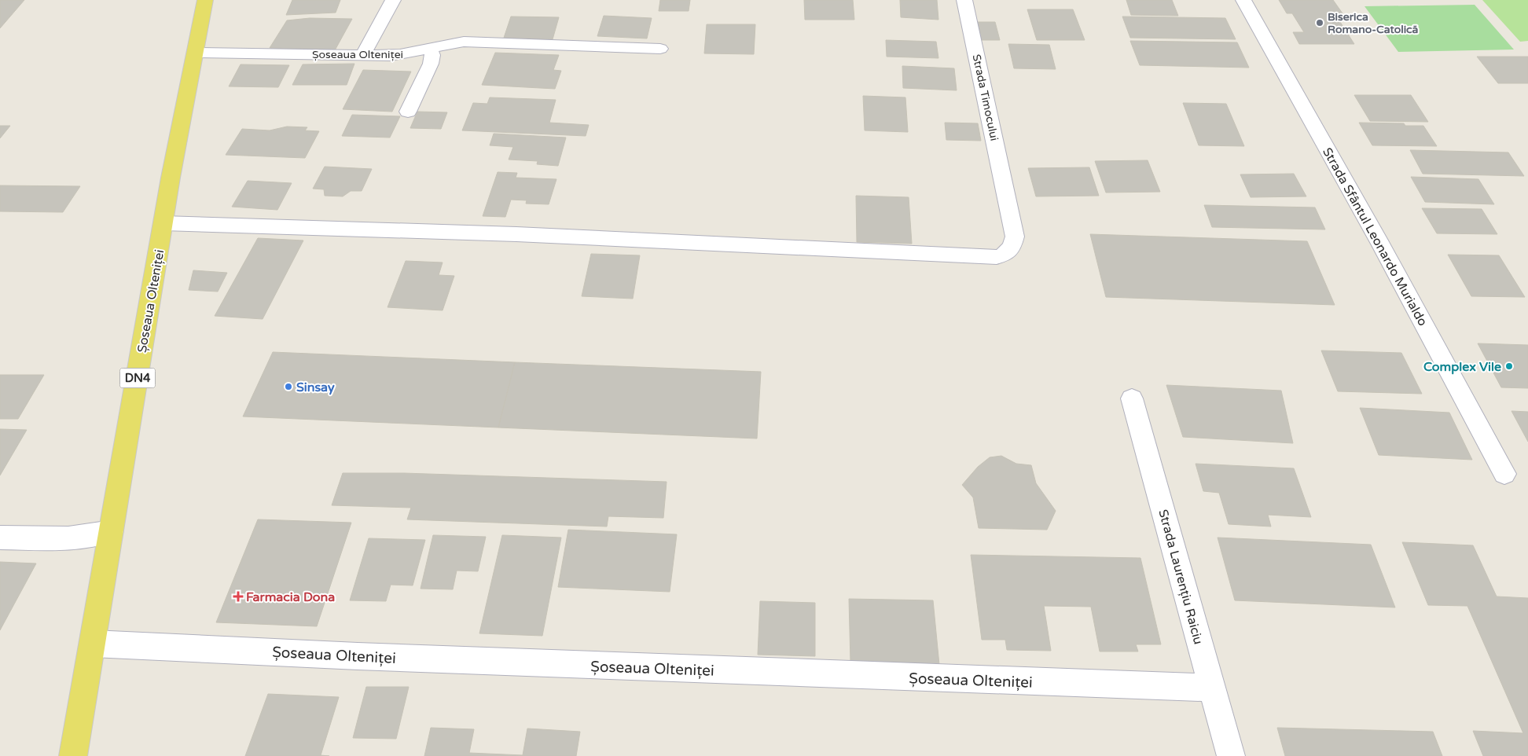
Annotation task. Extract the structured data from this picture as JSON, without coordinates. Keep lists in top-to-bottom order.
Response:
{
  "streets": {
    "main road": ["Șoseaua Olteniței", "DN4"],
    "street": ["Strada Timocului", "Strada Sfântul Leonardo Murialdo", "Strada Laurențiu Raiciu"]
  },
  "crossings": [
    ["Șoseaua Olteniței", "Strada Timocului"],
    ["Șoseaua Olteniței", "Strada Laurențiu Raiciu"]
  ],
  "places": {
    "other": ["Biserica Romano-Catolică", "Complex Vile", "Sinsay"],
    "health": ["Farmacia Dona"]
  }
}
